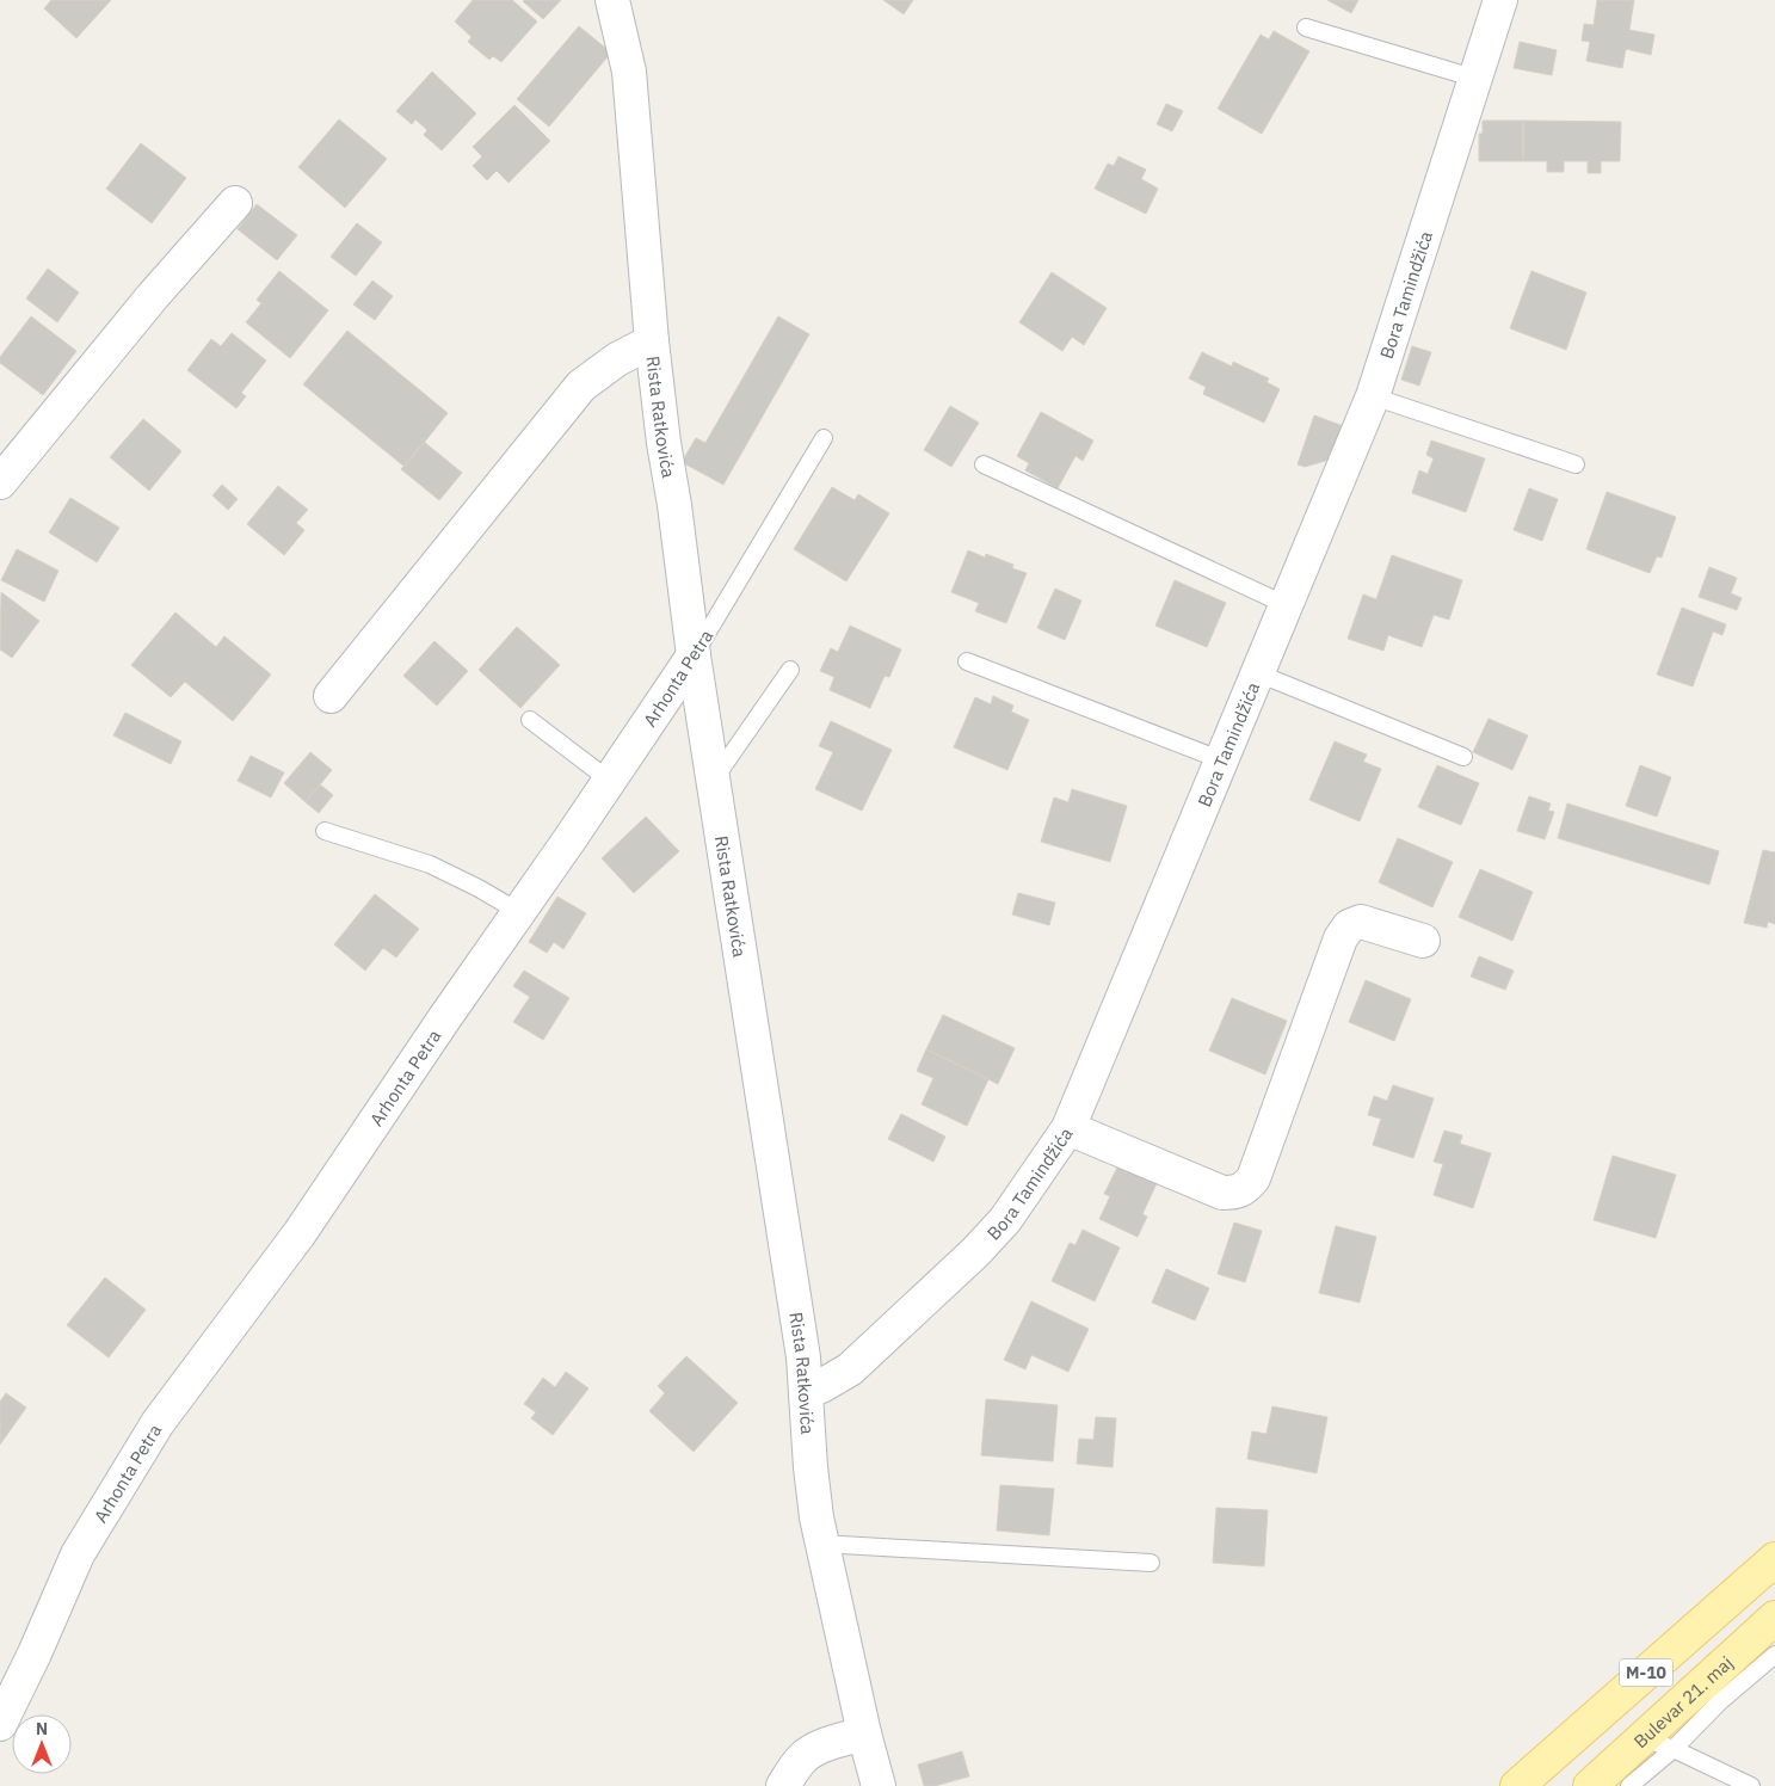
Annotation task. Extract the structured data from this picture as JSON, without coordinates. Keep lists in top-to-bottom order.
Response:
{
  "streets": {
    "main road": ["M-10", "Bulevar 21. maj"],
    "street": ["Bora Tamindžića", "Rista Ratkovića", "Arhonta Petra"]
  },
  "crossings": [
    ["Bora Tamindžića", "Rista Ratkovića"],
    ["Rista Ratkovića", "Arhonta Petra"]
  ],
  "north": "top"
}
